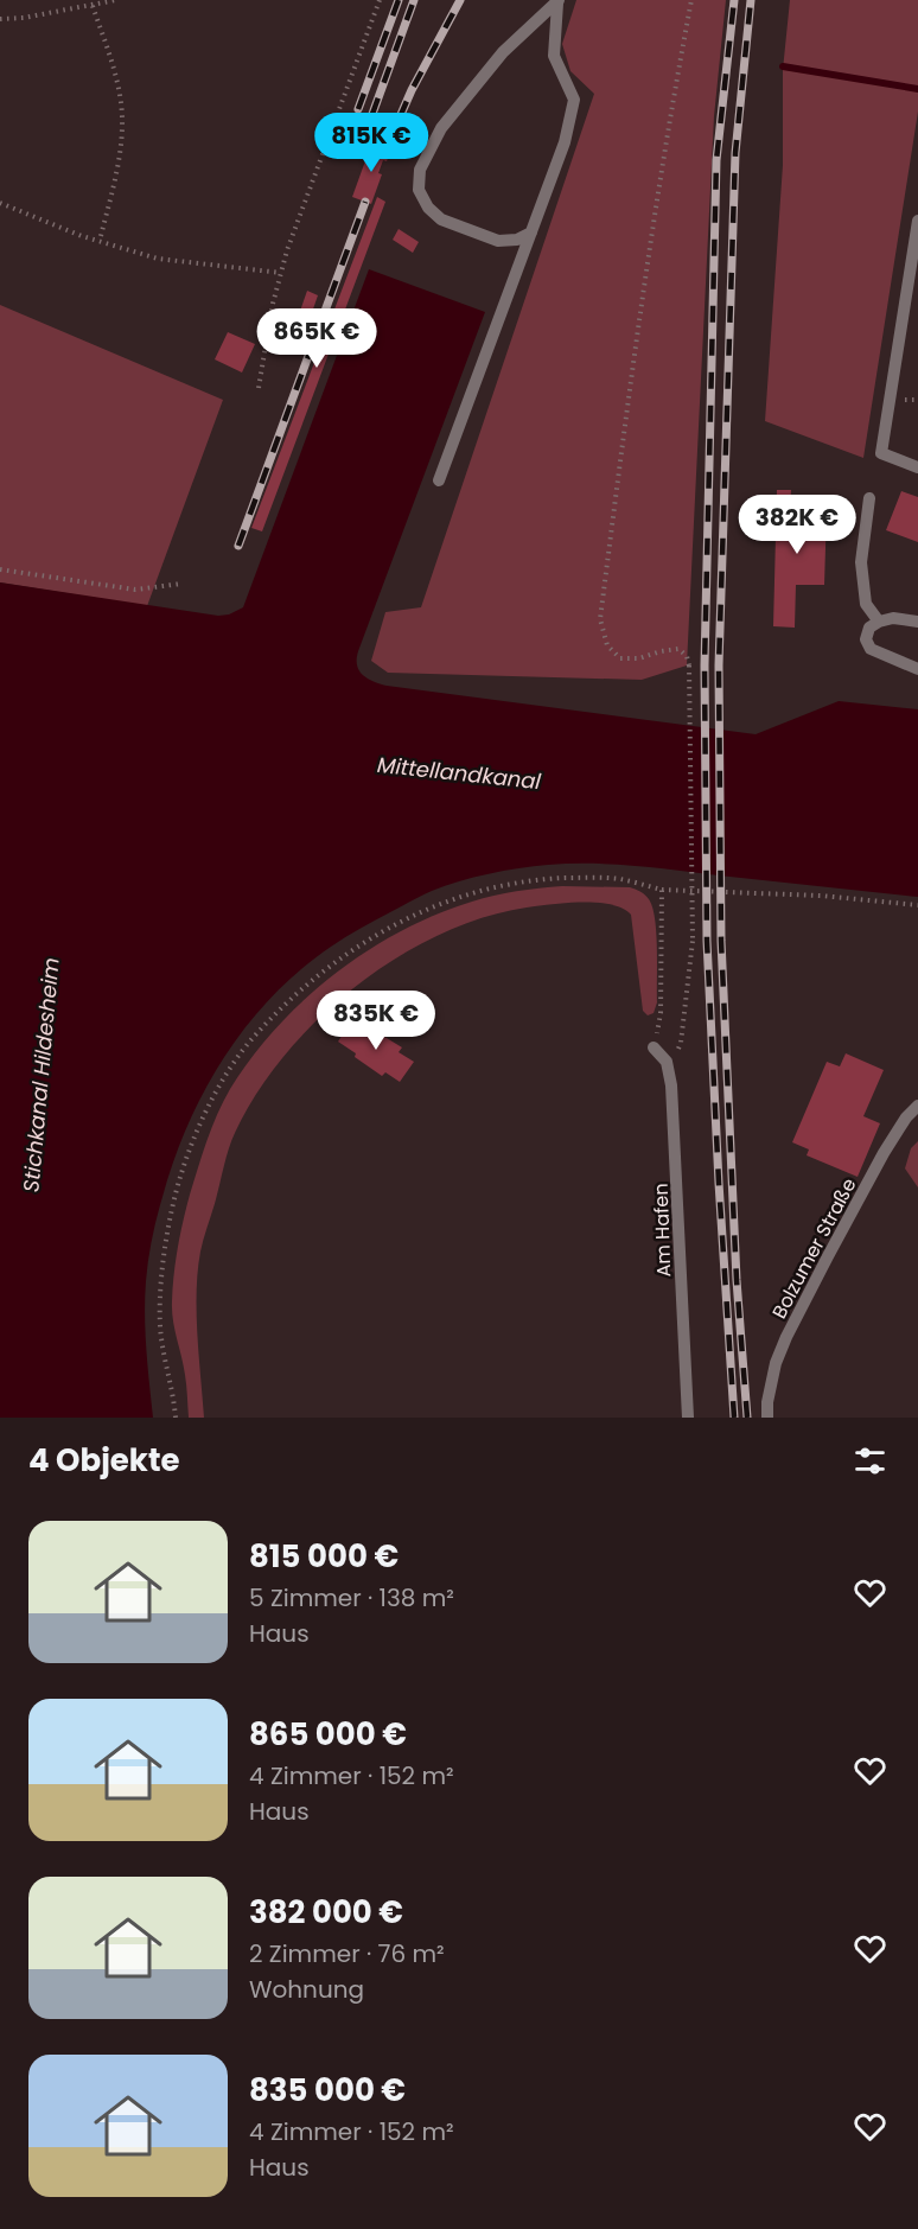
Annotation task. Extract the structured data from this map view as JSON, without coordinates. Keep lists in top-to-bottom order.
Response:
{
  "streets": {
    "lane": ["Am Hafen", "Bolzumer Straße"]
  },
  "water": ["Mittellandkanal", "Stichkanal Hildesheim"],
  "page": {
    "price": [
      "815K €",
      "865K €",
      "382K €",
      "835K €"
    ],
    "heading": "4 Objekte",
    "list": [
      {
        "name": "815 000 €",
        "note": "5 Zimmer · 138 m² · Haus"
      },
      {
        "name": "865 000 €",
        "note": "4 Zimmer · 152 m² · Haus"
      },
      {
        "name": "382 000 €",
        "note": "2 Zimmer · 76 m² · Wohnung"
      },
      {
        "name": "835 000 €",
        "note": "4 Zimmer · 152 m² · Haus"
      }
    ]
  }
}
